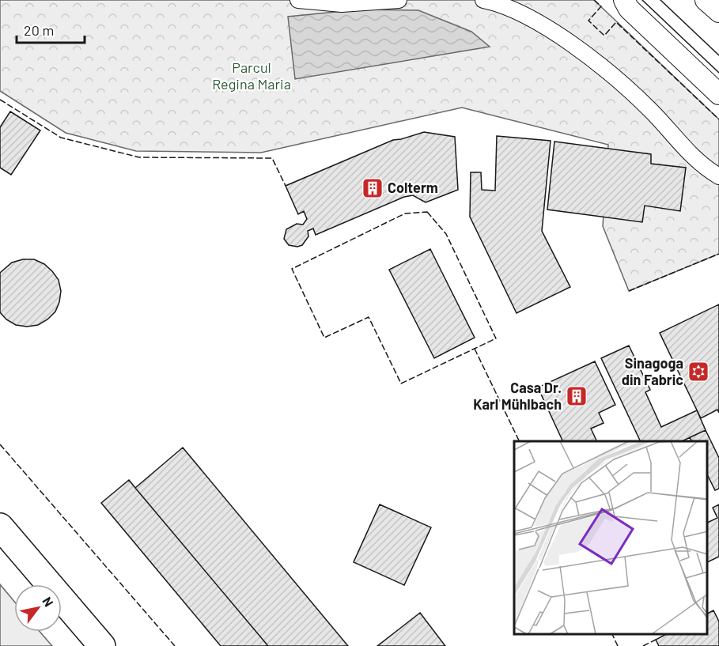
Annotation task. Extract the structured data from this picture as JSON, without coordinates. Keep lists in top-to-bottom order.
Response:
{
  "parks": ["Parcul Regina Maria"],
  "places": {
    "building": ["Colterm", "Casa Dr. Karl Mühlbach"],
    "synagogue": ["Sinagoga din Fabric"]
  },
  "scale_bar": "20 m",
  "north": "top right"
}
